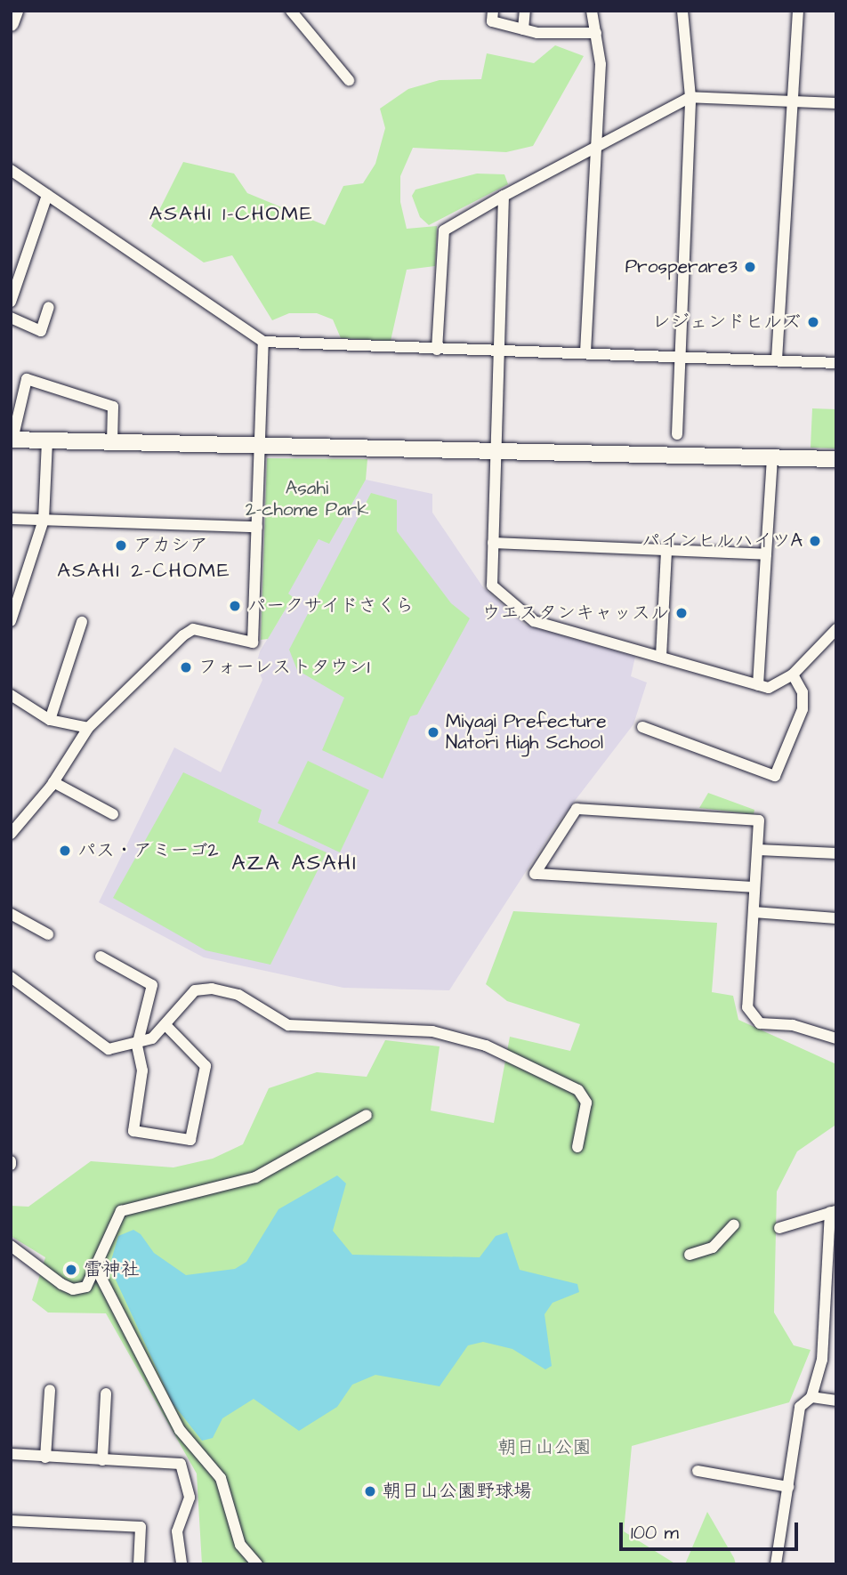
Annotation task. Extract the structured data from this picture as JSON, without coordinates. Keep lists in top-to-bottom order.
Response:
{
  "districts": ["ASAHI 1-CHOME", "ASAHI 2-CHOME", "AZA ASAHI"],
  "parks": ["Asahi 2-chome Park", "朝日山公園"],
  "places": [
    "Prosperare3",
    "レジェンドヒルズ",
    "パインヒルハイツA",
    "アカシア",
    "パークサイドさくら",
    "ウエスタンキャッスル",
    "フォーレストタウン1",
    "Miyagi Prefecture Natori High School",
    "パス・アミーゴ2",
    "雷神社",
    "朝日山公園野球場"
  ],
  "scale_bar": "100 m"
}
